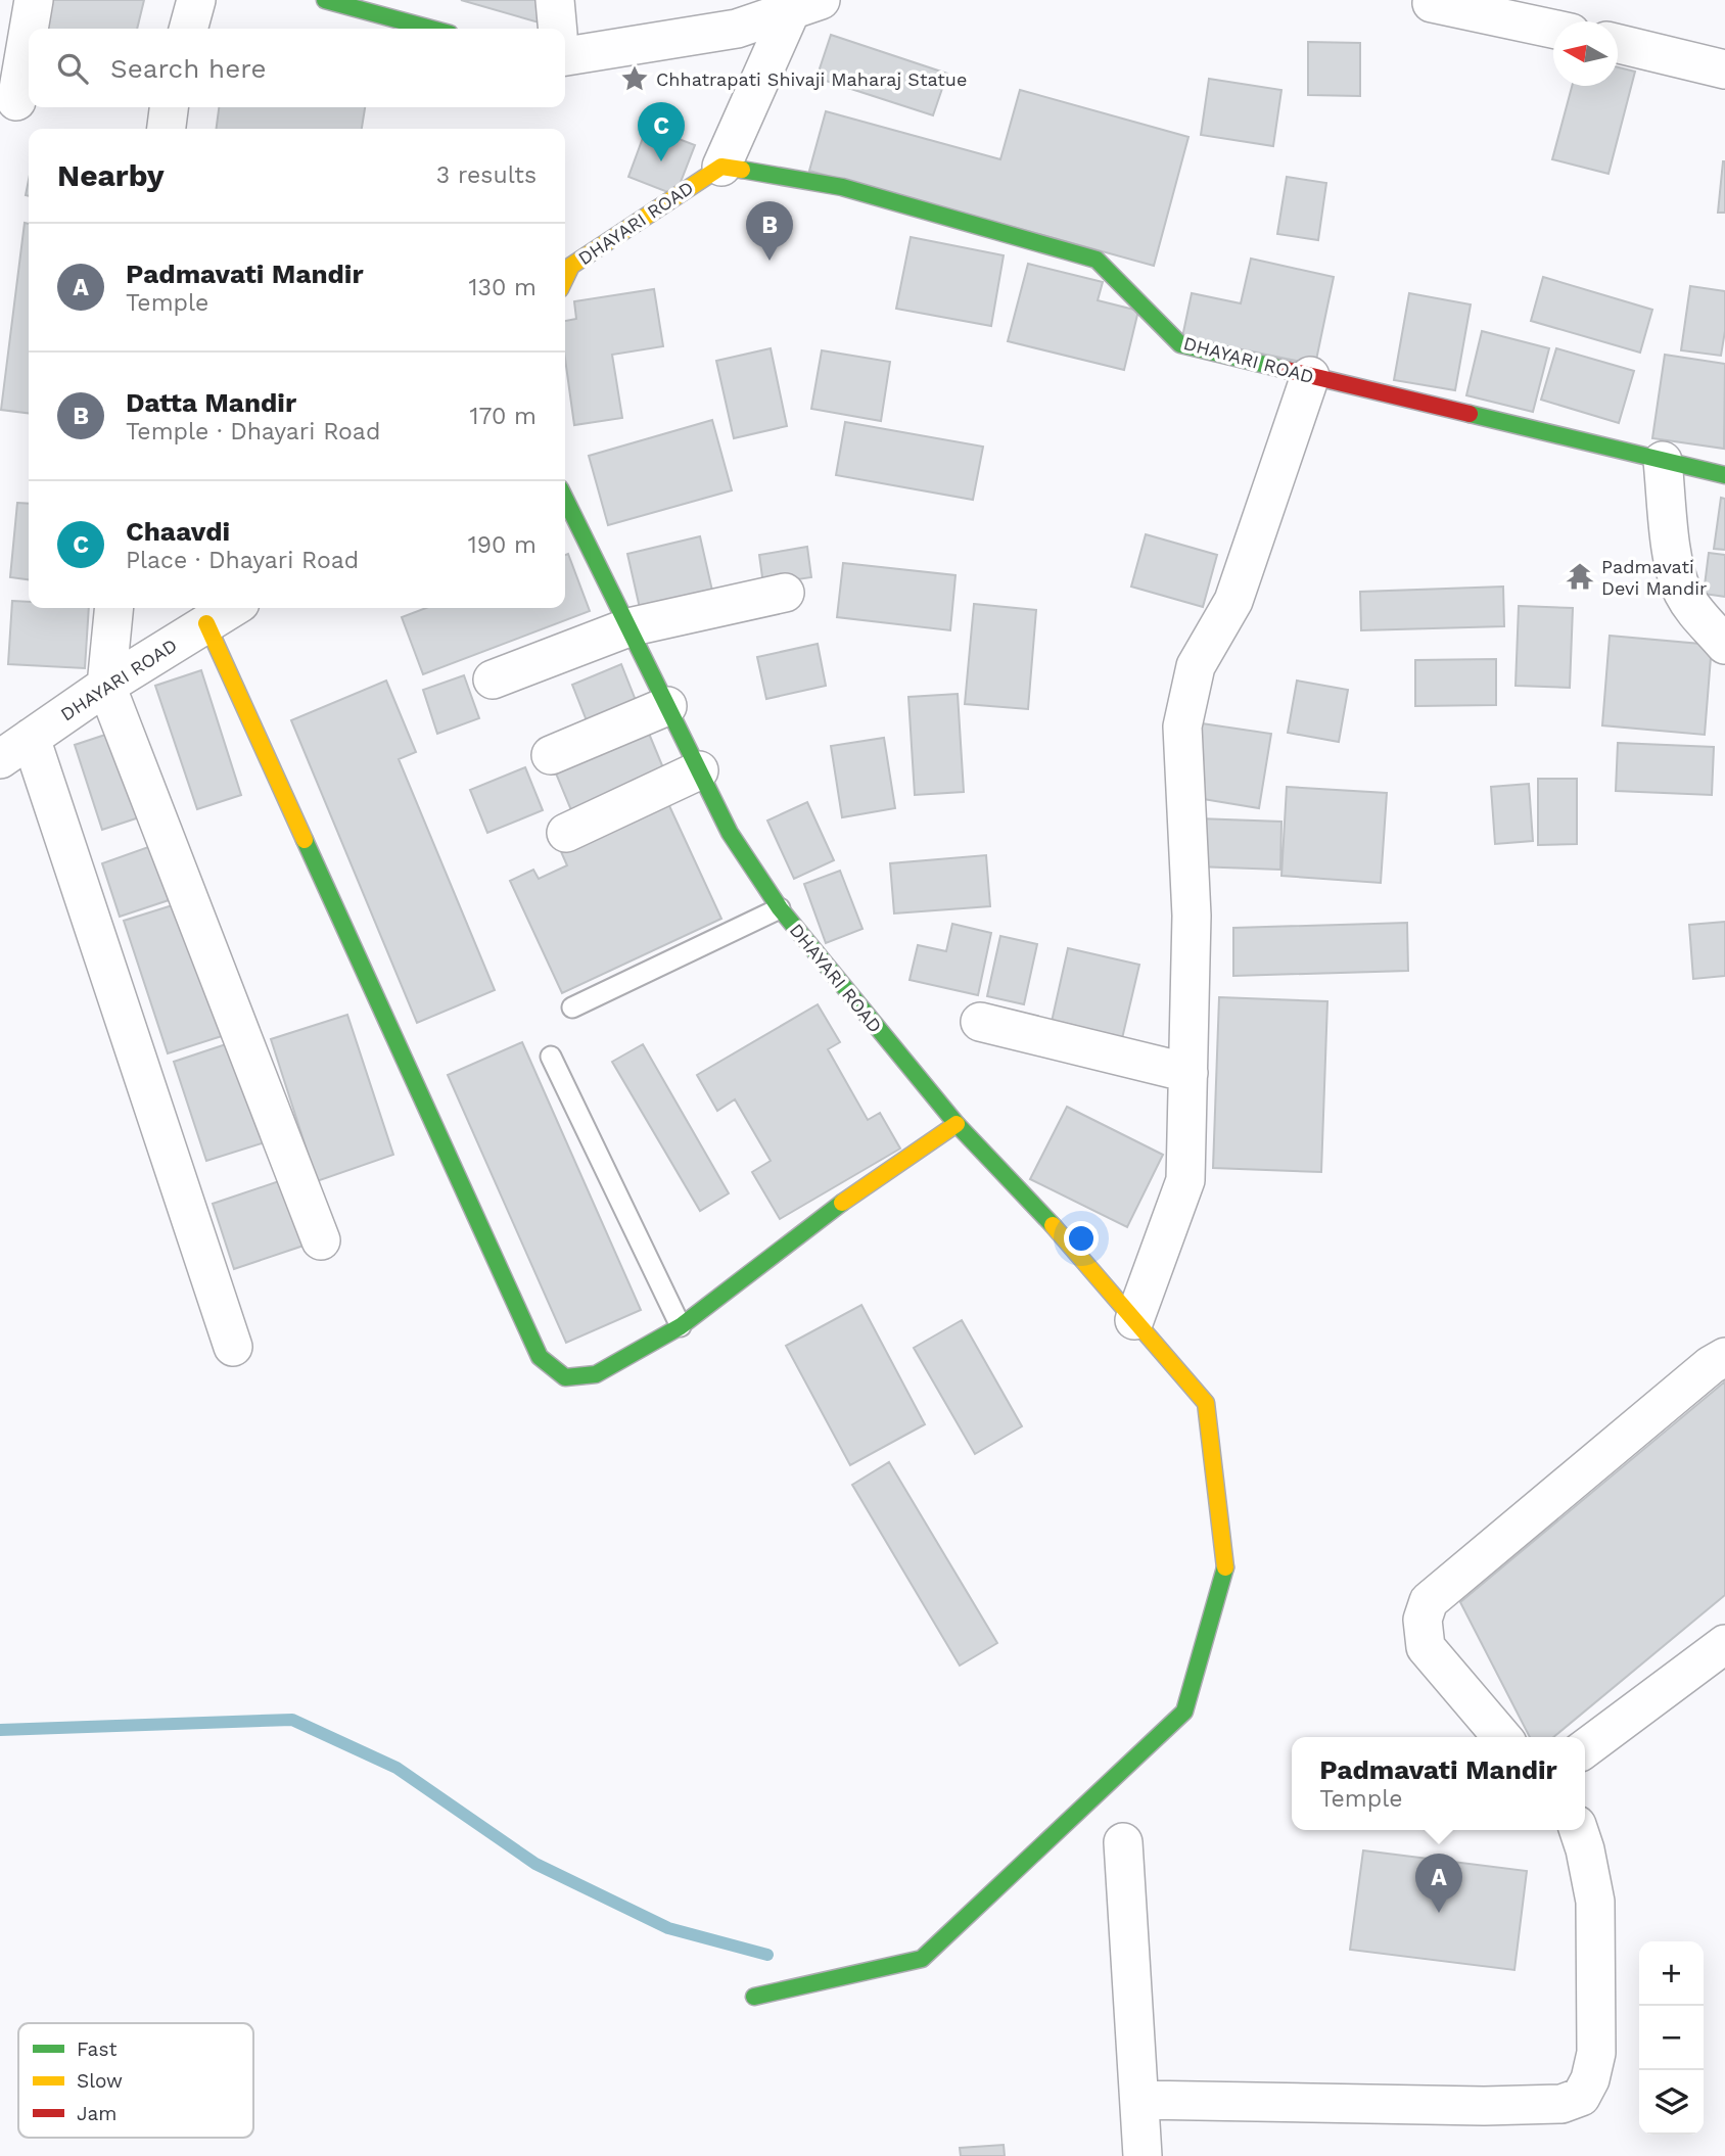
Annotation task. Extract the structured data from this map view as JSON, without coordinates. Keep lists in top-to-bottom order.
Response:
{
  "streets": {
    "street": ["DHAYARI ROAD"]
  },
  "places": {
    "place": ["Chhatrapati Shivaji Maharaj Statue"],
    "temple": ["Padmavati Devi Mandir"]
  },
  "legend": ["Fast", "Slow", "Jam"],
  "north": "left",
  "page": {
    "search": "Search here",
    "pins": ["C", "B", "A"],
    "heading": ["Nearby", "3 results"],
    "list": [
      {
        "mark": "A",
        "name": "Padmavati Mandir",
        "note": "Temple",
        "value": "130 m"
      },
      {
        "mark": "B",
        "name": "Datta Mandir",
        "note": "Temple · Dhayari Road",
        "value": "170 m"
      },
      {
        "mark": "C",
        "name": "Chaavdi",
        "note": "Place · Dhayari Road",
        "value": "190 m"
      }
    ],
    "popup": ["Padmavati Mandir", "Temple"],
    "map_buttons": ["+", "−"]
  }
}
